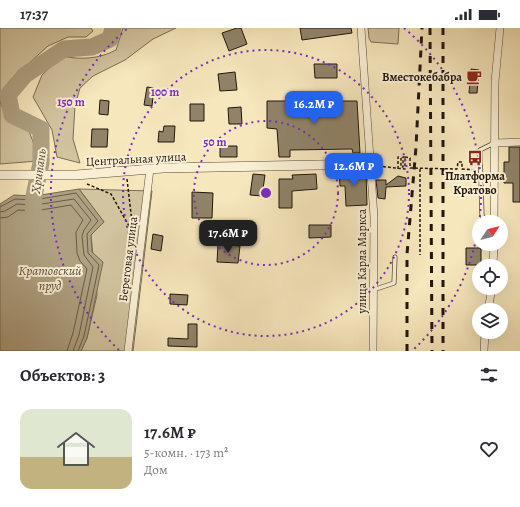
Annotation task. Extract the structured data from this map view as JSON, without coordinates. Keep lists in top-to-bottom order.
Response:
{
  "streets": {
    "street": ["Центральная улица", "Береговая улица", "улица Карла Маркса"]
  },
  "crossings": [
    ["Центральная улица", "Береговая улица"],
    ["Центральная улица", "улица Карла Маркса"]
  ],
  "water": ["Хрипань", "Кратовский пруд"],
  "places": {
    "cafe": ["Вместокебабра"],
    "bus stop": ["Платформа Кратово"]
  },
  "north": "top right",
  "page": {
    "status": "17:37",
    "price": ["16.2M ₽", "12.6M ₽", "17.6M ₽"],
    "heading": "Объектов: 3",
    "list": [
      {
        "name": "17.6M ₽",
        "note": "5-комн. · 173 m² · Дом"
      }
    ]
  },
  "rings": ["100 m", "150 m", "50 m"]
}
